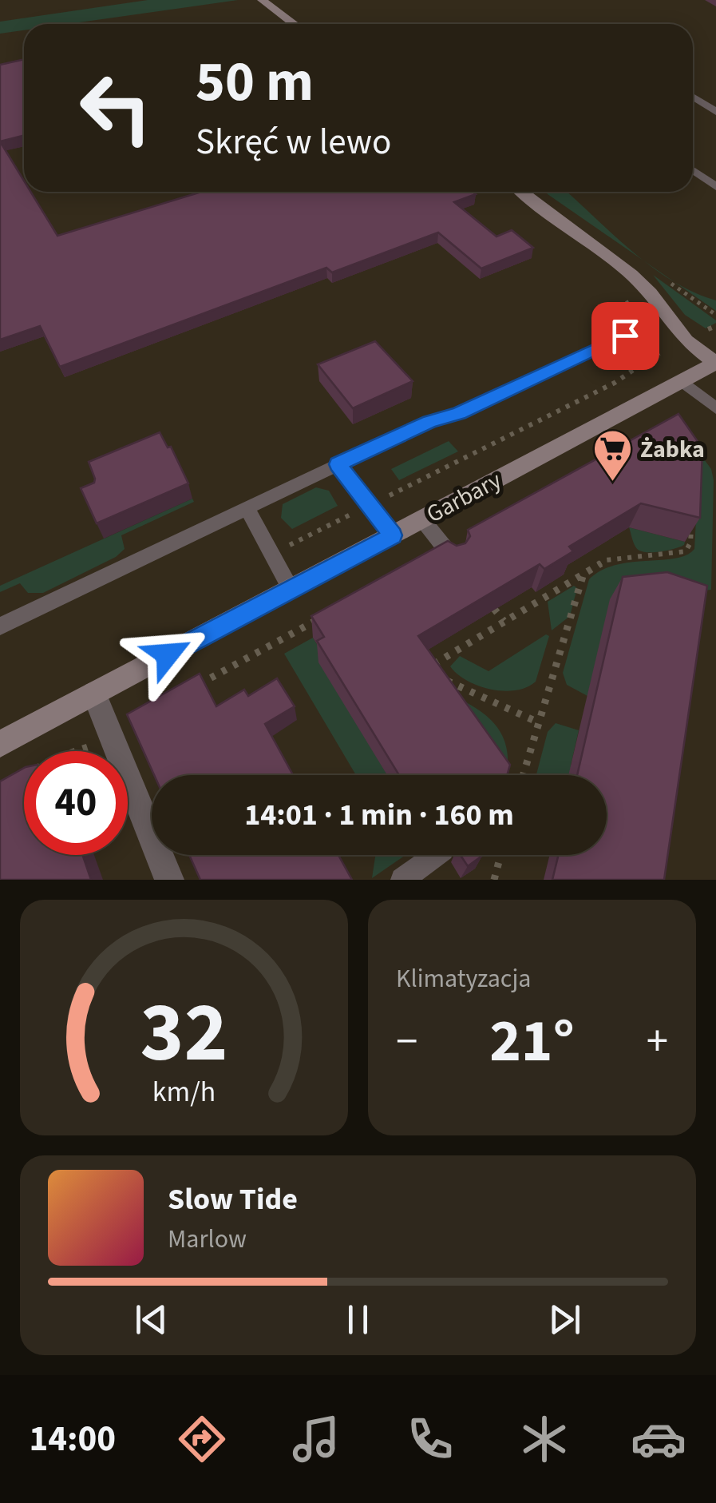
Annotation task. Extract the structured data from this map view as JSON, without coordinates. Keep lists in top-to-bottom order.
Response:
{
  "streets": {
    "street": ["Garbary"]
  },
  "places": {
    "supermarket": ["Żabka"]
  },
  "page": {
    "turn": ["50 m", "Skręć w lewo"],
    "limit": "40",
    "trip": "14:01 · 1 min · 160 m",
    "tile": "Klimatyzacja",
    "heat": ["−", "21°", "+"],
    "song": ["Slow Tide", "Marlow"],
    "tabs": "14:00",
    "gauge": ["32", "km/h"]
  }
}
